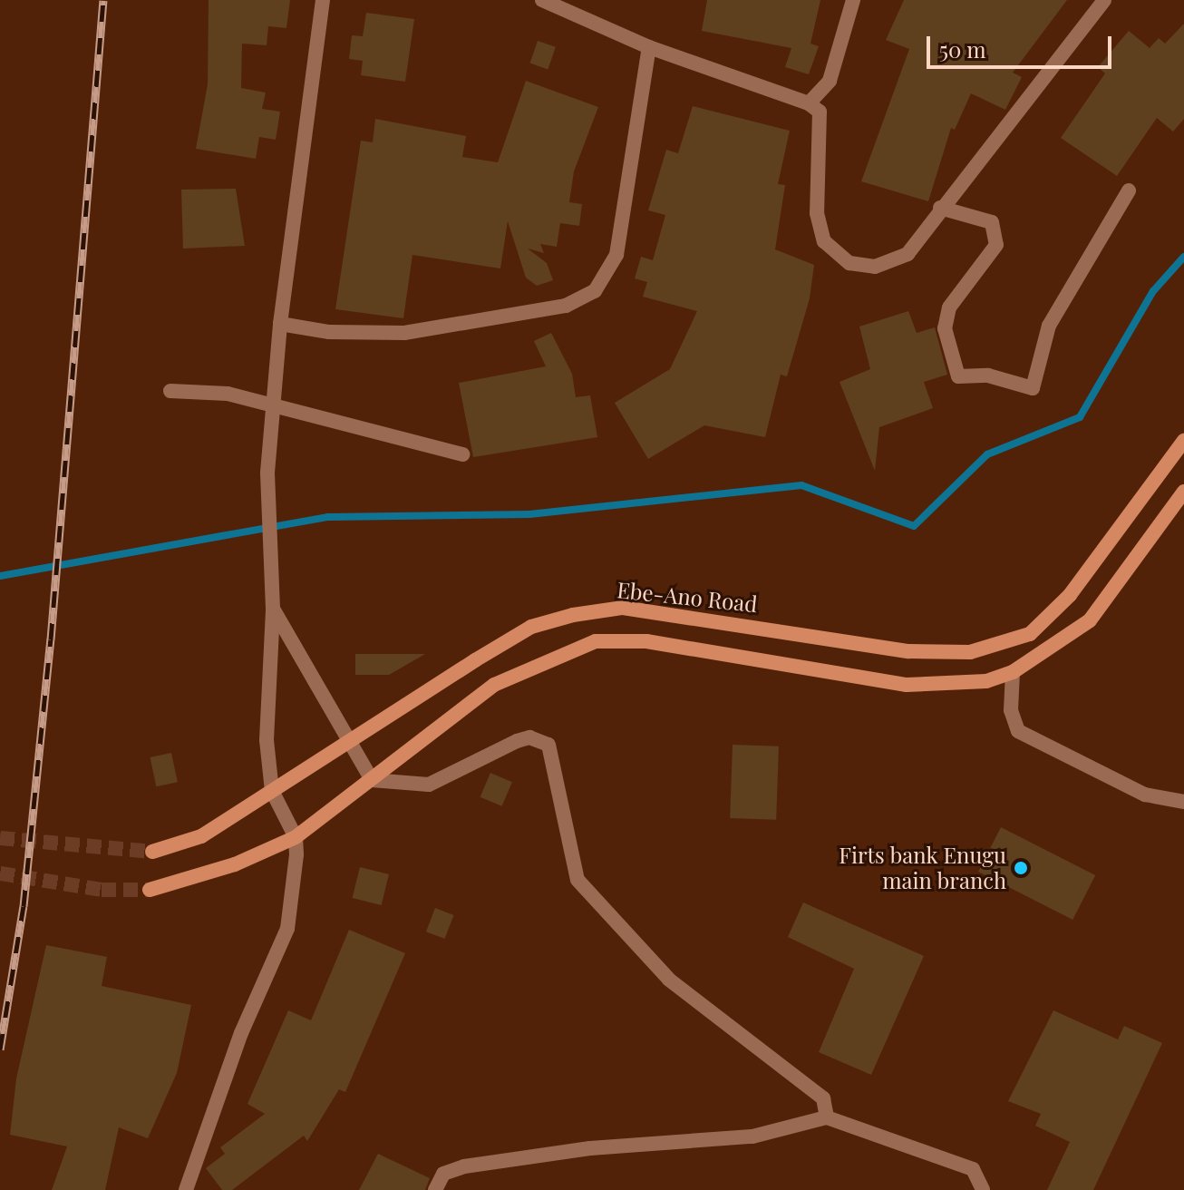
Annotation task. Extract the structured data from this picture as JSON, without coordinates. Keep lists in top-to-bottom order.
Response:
{
  "streets": {
    "main road": ["Ebe-Ano Road"]
  },
  "places": ["Firts bank Enugu main branch"],
  "scale_bar": "50 m"
}
